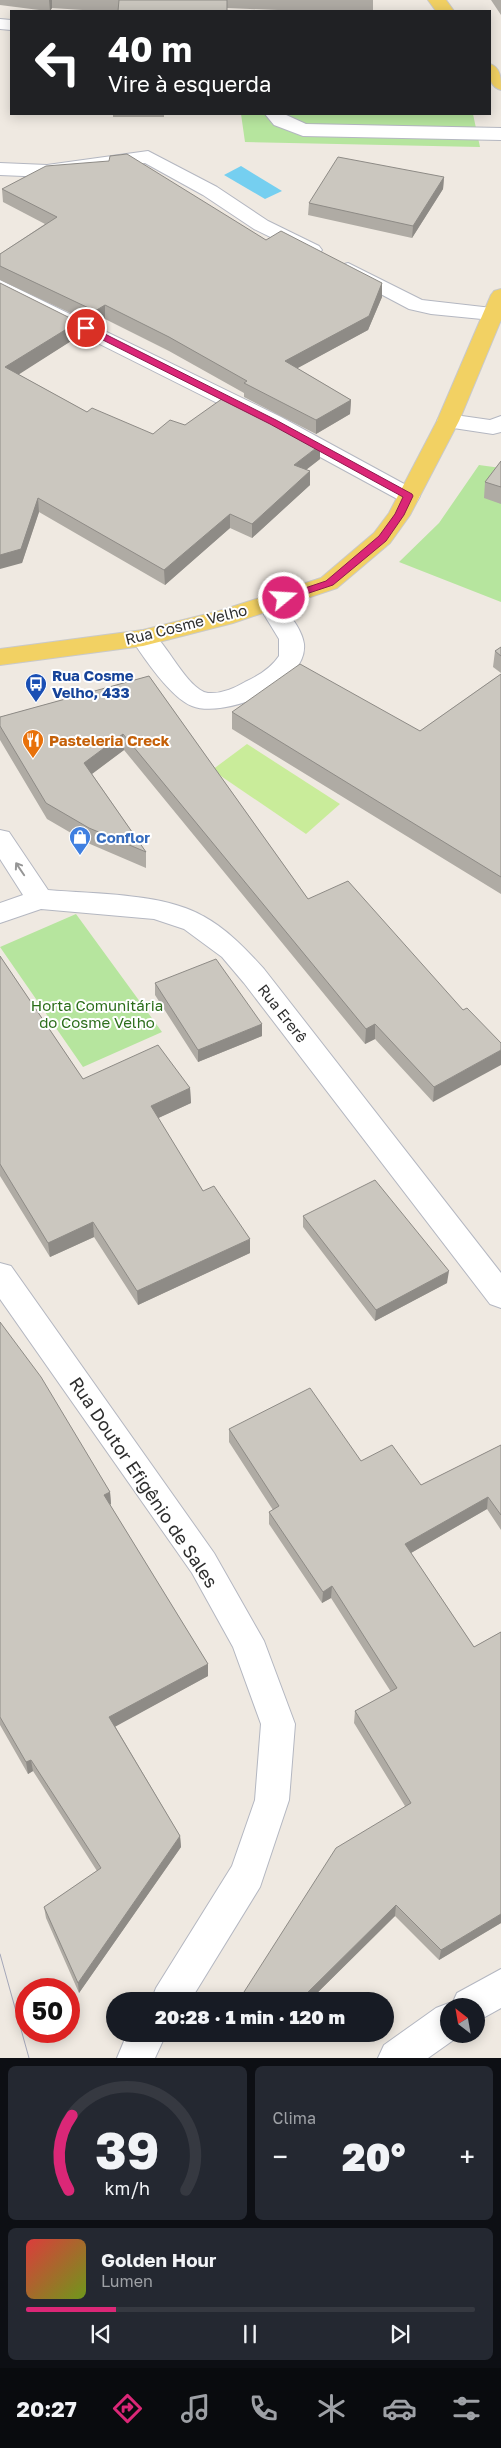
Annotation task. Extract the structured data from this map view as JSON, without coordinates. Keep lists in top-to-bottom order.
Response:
{
  "streets": {
    "main road": ["Rua Cosme Velho"],
    "street": ["Rua Ererê", "Rua Doutor Efigênio de Sales"]
  },
  "parks": ["Horta Comunitária do Cosme Velho"],
  "places": {
    "bus stop": ["Rua Cosme Velho, 433"],
    "restaurant": ["Pasteleria Creck"],
    "shop": ["Conflor"]
  },
  "north": "top left",
  "page": {
    "turn": ["40 m", "Vire à esquerda"],
    "limit": "50",
    "trip": "20:28 · 1 min · 120 m",
    "tile": "Clima",
    "heat": ["−", "20°", "+"],
    "song": ["Golden Hour", "Lumen"],
    "tabs": "20:27",
    "gauge": ["39", "km/h"]
  }
}
